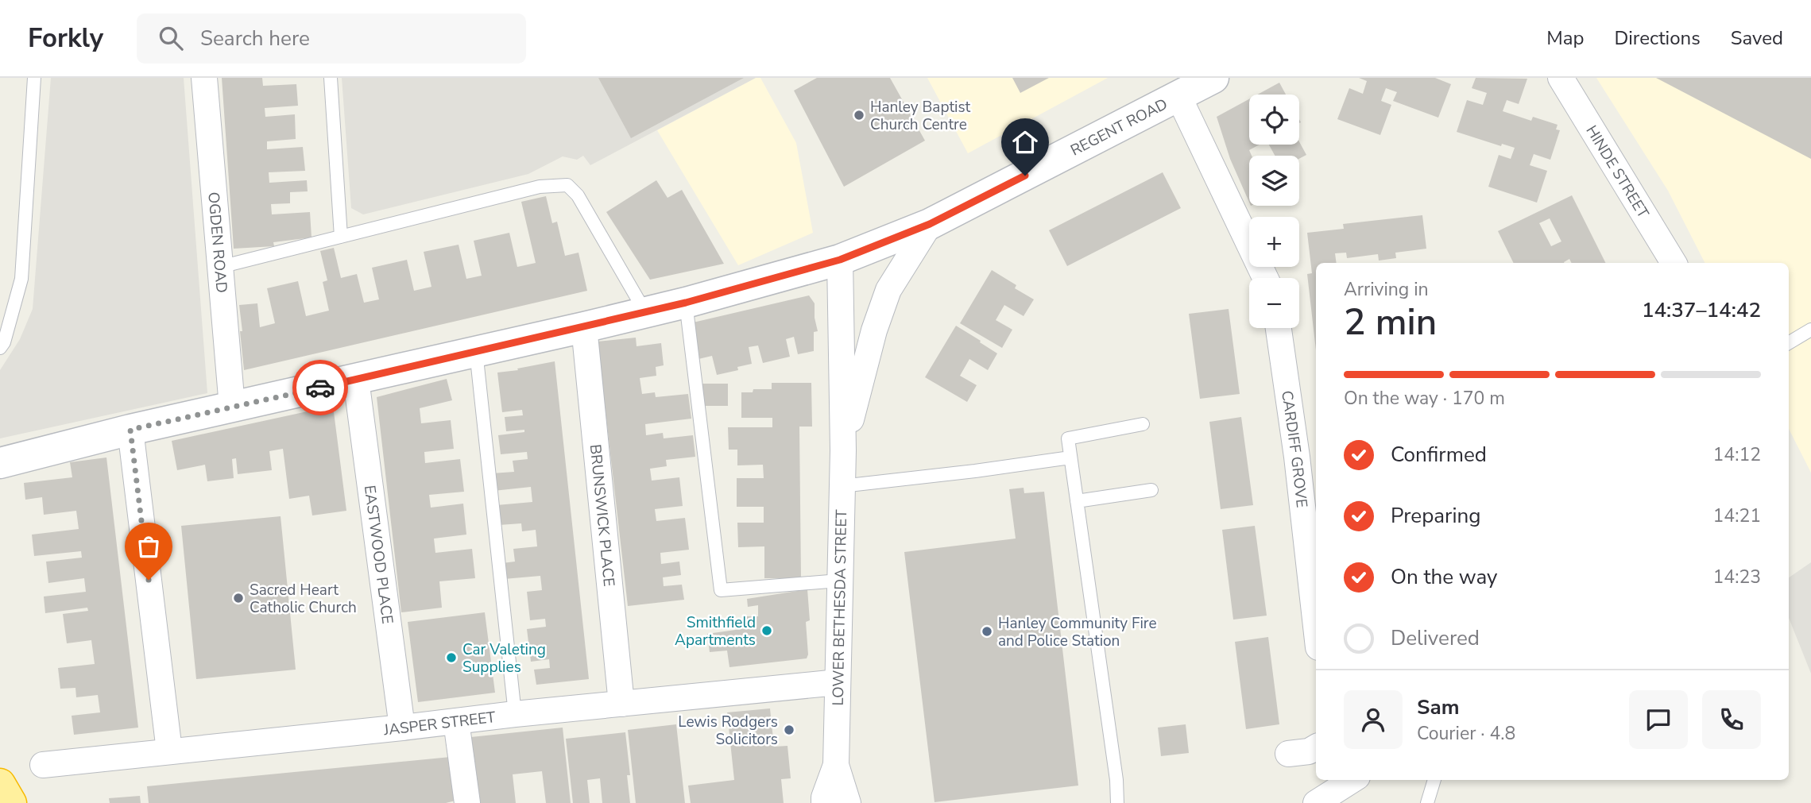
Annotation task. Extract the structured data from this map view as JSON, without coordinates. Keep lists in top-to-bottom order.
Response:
{
  "streets": {
    "street": [
      "REGENT ROAD",
      "HINDE STREET",
      "OGDEN ROAD",
      "CARDIFF GROVE",
      "BRUNSWICK PLACE",
      "EASTWOOD PLACE",
      "LOWER BETHESDA STREET",
      "JASPER STREET"
    ]
  },
  "crossings": [
    ["REGENT ROAD", "OGDEN ROAD"],
    ["REGENT ROAD", "BRUNSWICK PLACE"],
    ["REGENT ROAD", "EASTWOOD PLACE"],
    ["REGENT ROAD", "LOWER BETHESDA STREET"],
    ["BRUNSWICK PLACE", "JASPER STREET"],
    ["EASTWOOD PLACE", "JASPER STREET"],
    ["LOWER BETHESDA STREET", "JASPER STREET"]
  ],
  "places": [
    "Hanley Baptist Church Centre",
    "Sacred Heart Catholic Church",
    "Smithfield Apartments",
    "Hanley Community Fire and Police Station",
    "Car Valeting Supplies",
    "Lewis Rodgers Solicitors"
  ],
  "page": {
    "header": "Forkly",
    "search": "Search here",
    "nav": ["Map", "Directions", "Saved"],
    "map_buttons": ["+", "−"],
    "heading": ["2 min", "Arriving in", "14:37–14:42"],
    "panel": ["Sam", "Courier · 4.8"],
    "bar": "On the way · 170 m",
    "list": [
      ["Confirmed", "14:12"],
      ["Preparing", "14:21"],
      ["On the way", "14:23"],
      "Delivered"
    ]
  }
}
